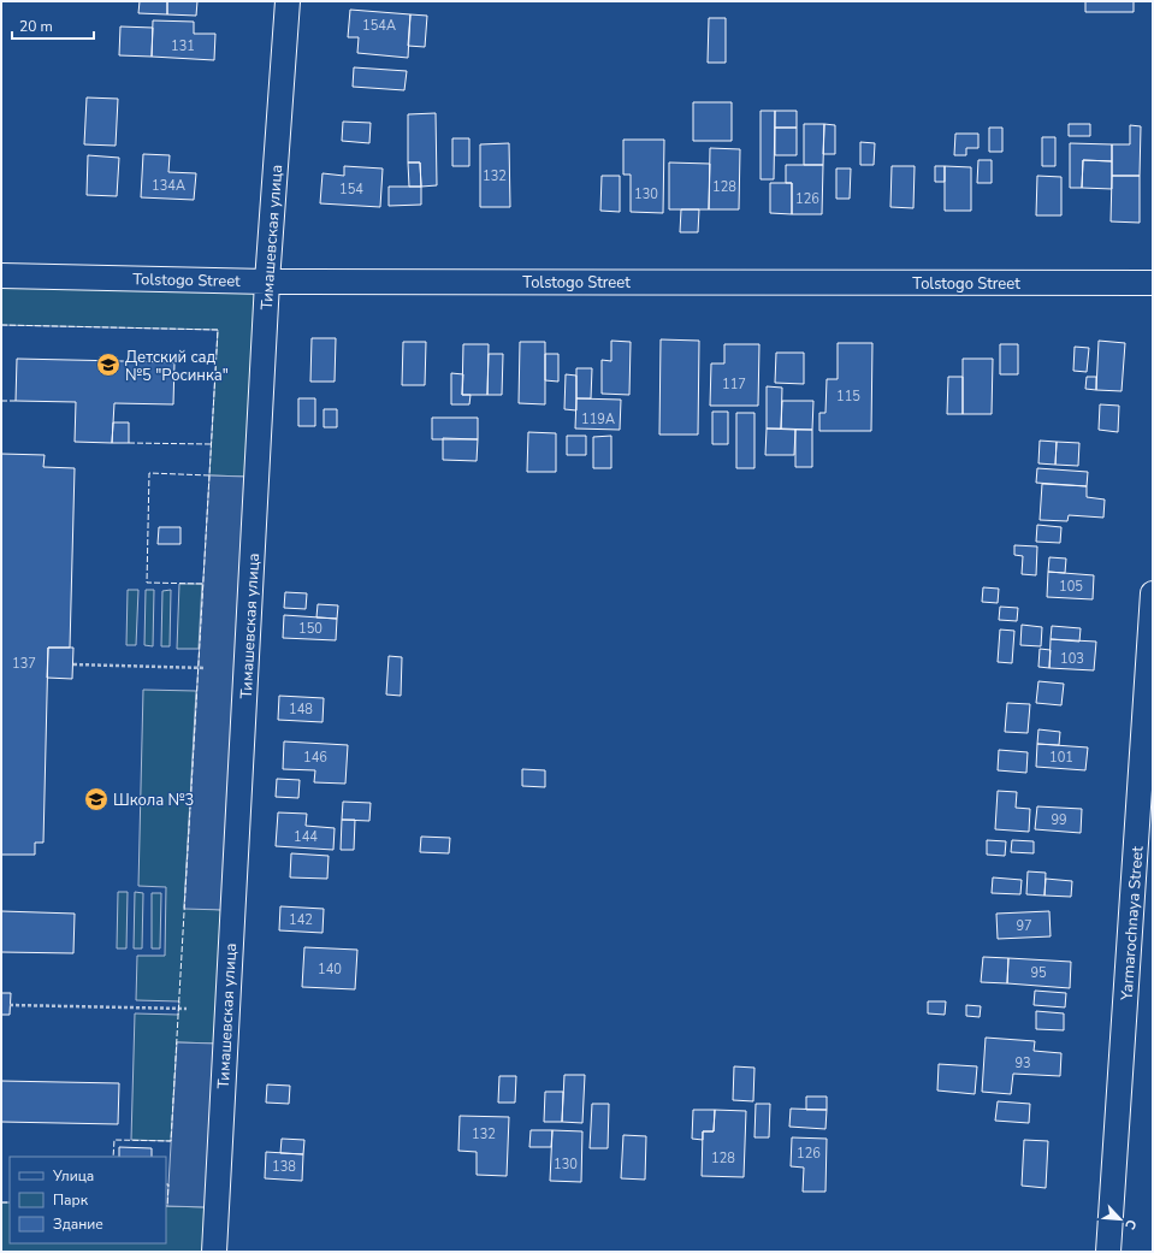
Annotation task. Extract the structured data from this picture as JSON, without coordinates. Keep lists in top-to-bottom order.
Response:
{
  "streets": {
    "street": ["Тимашевская улица", "Tolstogo Street", "Yarmarochnaya Street"]
  },
  "crossings": [
    ["Тимашевская улица", "Tolstogo Street"]
  ],
  "places": {
    "school or university": ["Детский сад №5 \"Росинка\"", "Школа №3"]
  },
  "house_numbers": [
    "154А",
    "131",
    "132",
    "134А",
    "128",
    "154",
    "130",
    "126",
    "117",
    "115",
    "119А",
    "105",
    "150",
    "103",
    "137",
    "148",
    "146",
    "101",
    "99",
    "144",
    "142",
    "97",
    "140",
    "95",
    "93",
    "132",
    "126",
    "128",
    "130",
    "138"
  ],
  "legend": ["Улица", "Парк", "Здание"],
  "scale_bar": "20 m",
  "north": "bottom right"
}
